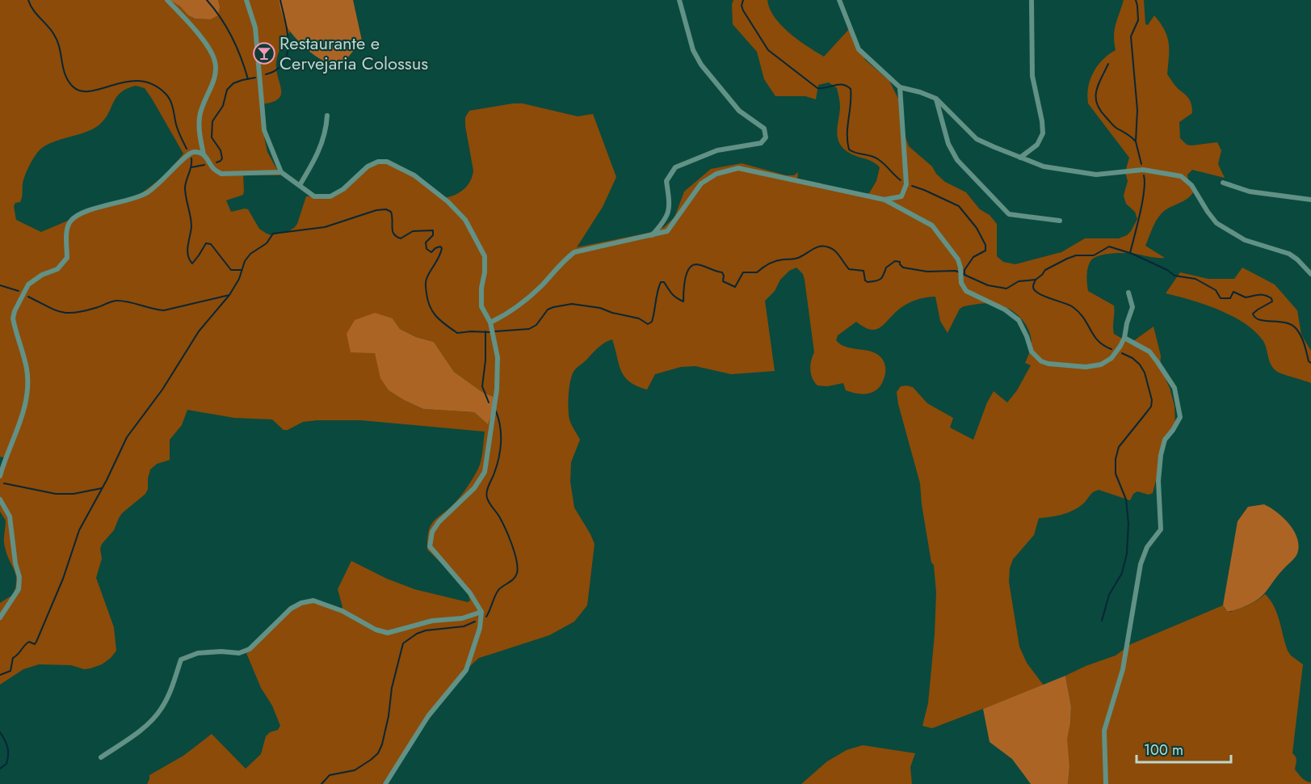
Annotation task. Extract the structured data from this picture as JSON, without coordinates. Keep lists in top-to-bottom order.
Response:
{
  "places": {
    "bar": ["Restaurante e Cervejaria Colossus"]
  },
  "scale_bar": "100 m"
}
